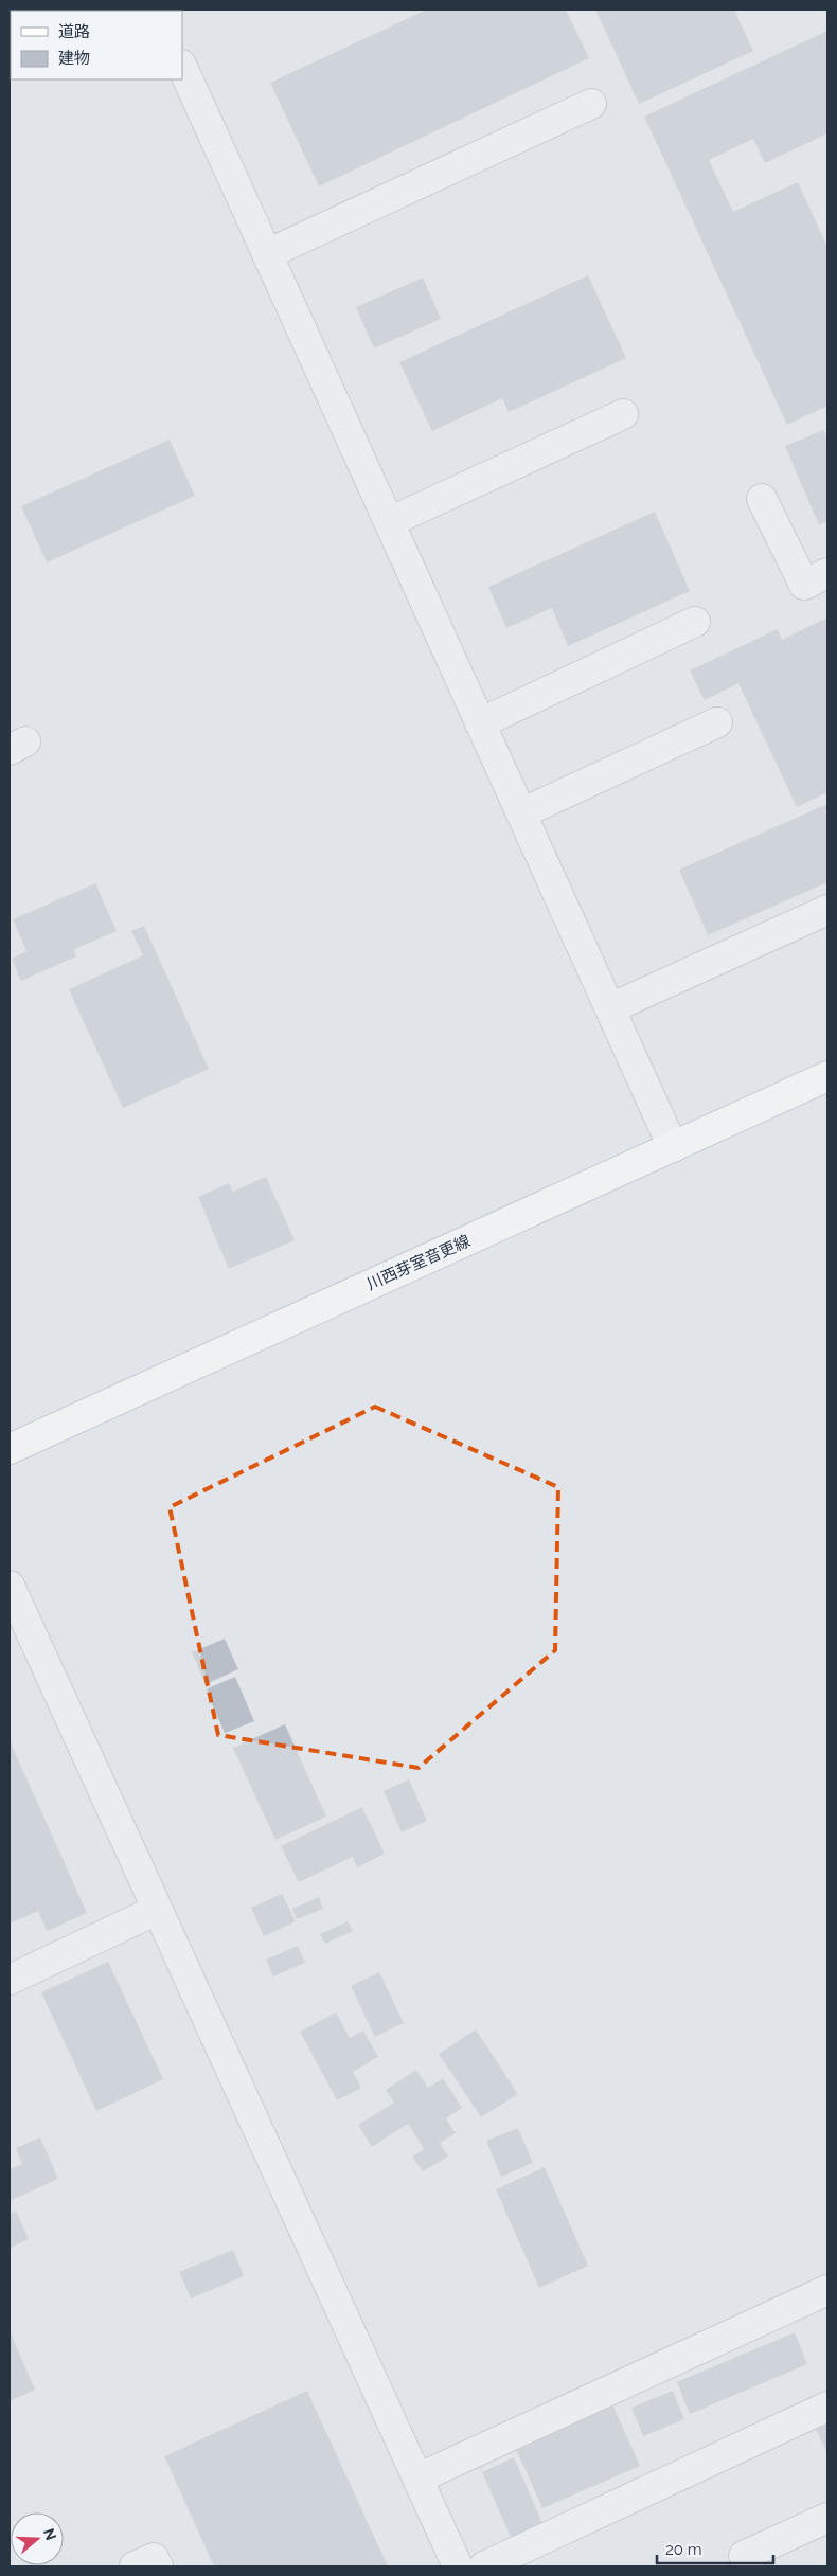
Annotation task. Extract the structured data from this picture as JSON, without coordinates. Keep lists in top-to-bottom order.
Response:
{
  "streets": {
    "main road": ["川西芽室音更線"]
  },
  "legend": ["道路", "建物"],
  "scale_bar": "20 m",
  "north": "right"
}
